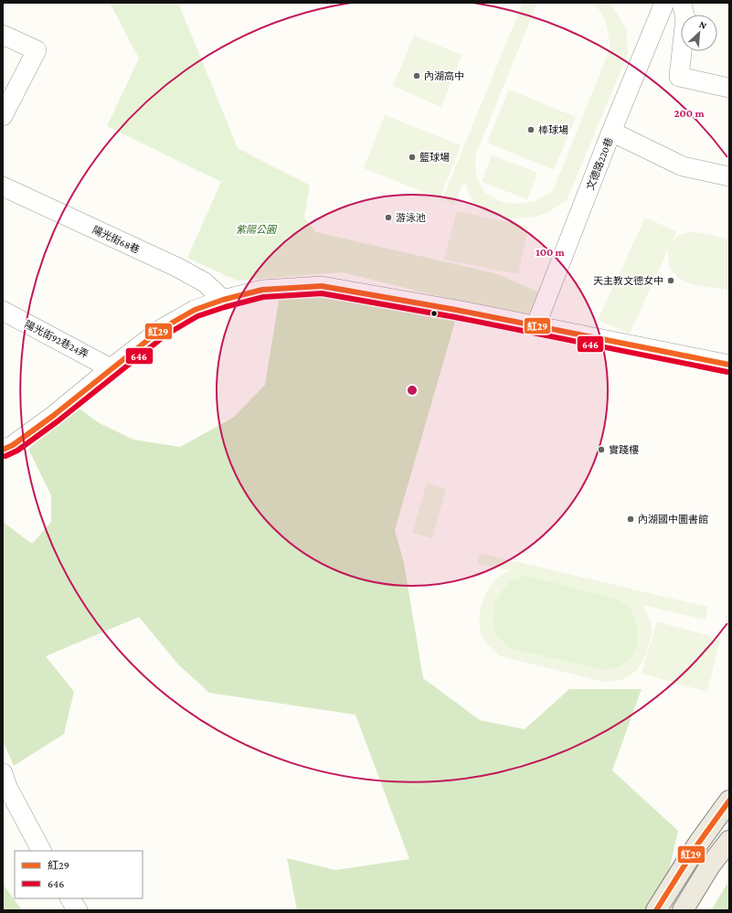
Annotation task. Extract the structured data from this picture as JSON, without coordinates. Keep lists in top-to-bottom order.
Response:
{
  "streets": {
    "street": ["文德路220巷", "陽光街68巷", "陽光街92巷24弄"]
  },
  "parks": ["紫陽公園"],
  "places": [
    "內湖高中",
    "棒球場",
    "籃球場",
    "游泳池",
    "天主教文德女中",
    "實踐樓",
    "內湖國中圖書館"
  ],
  "lines": ["transit line 紅29", "transit line 646"],
  "legend": ["紅29", "646"],
  "north": "top right",
  "rings": ["200 m", "100 m"]
}
